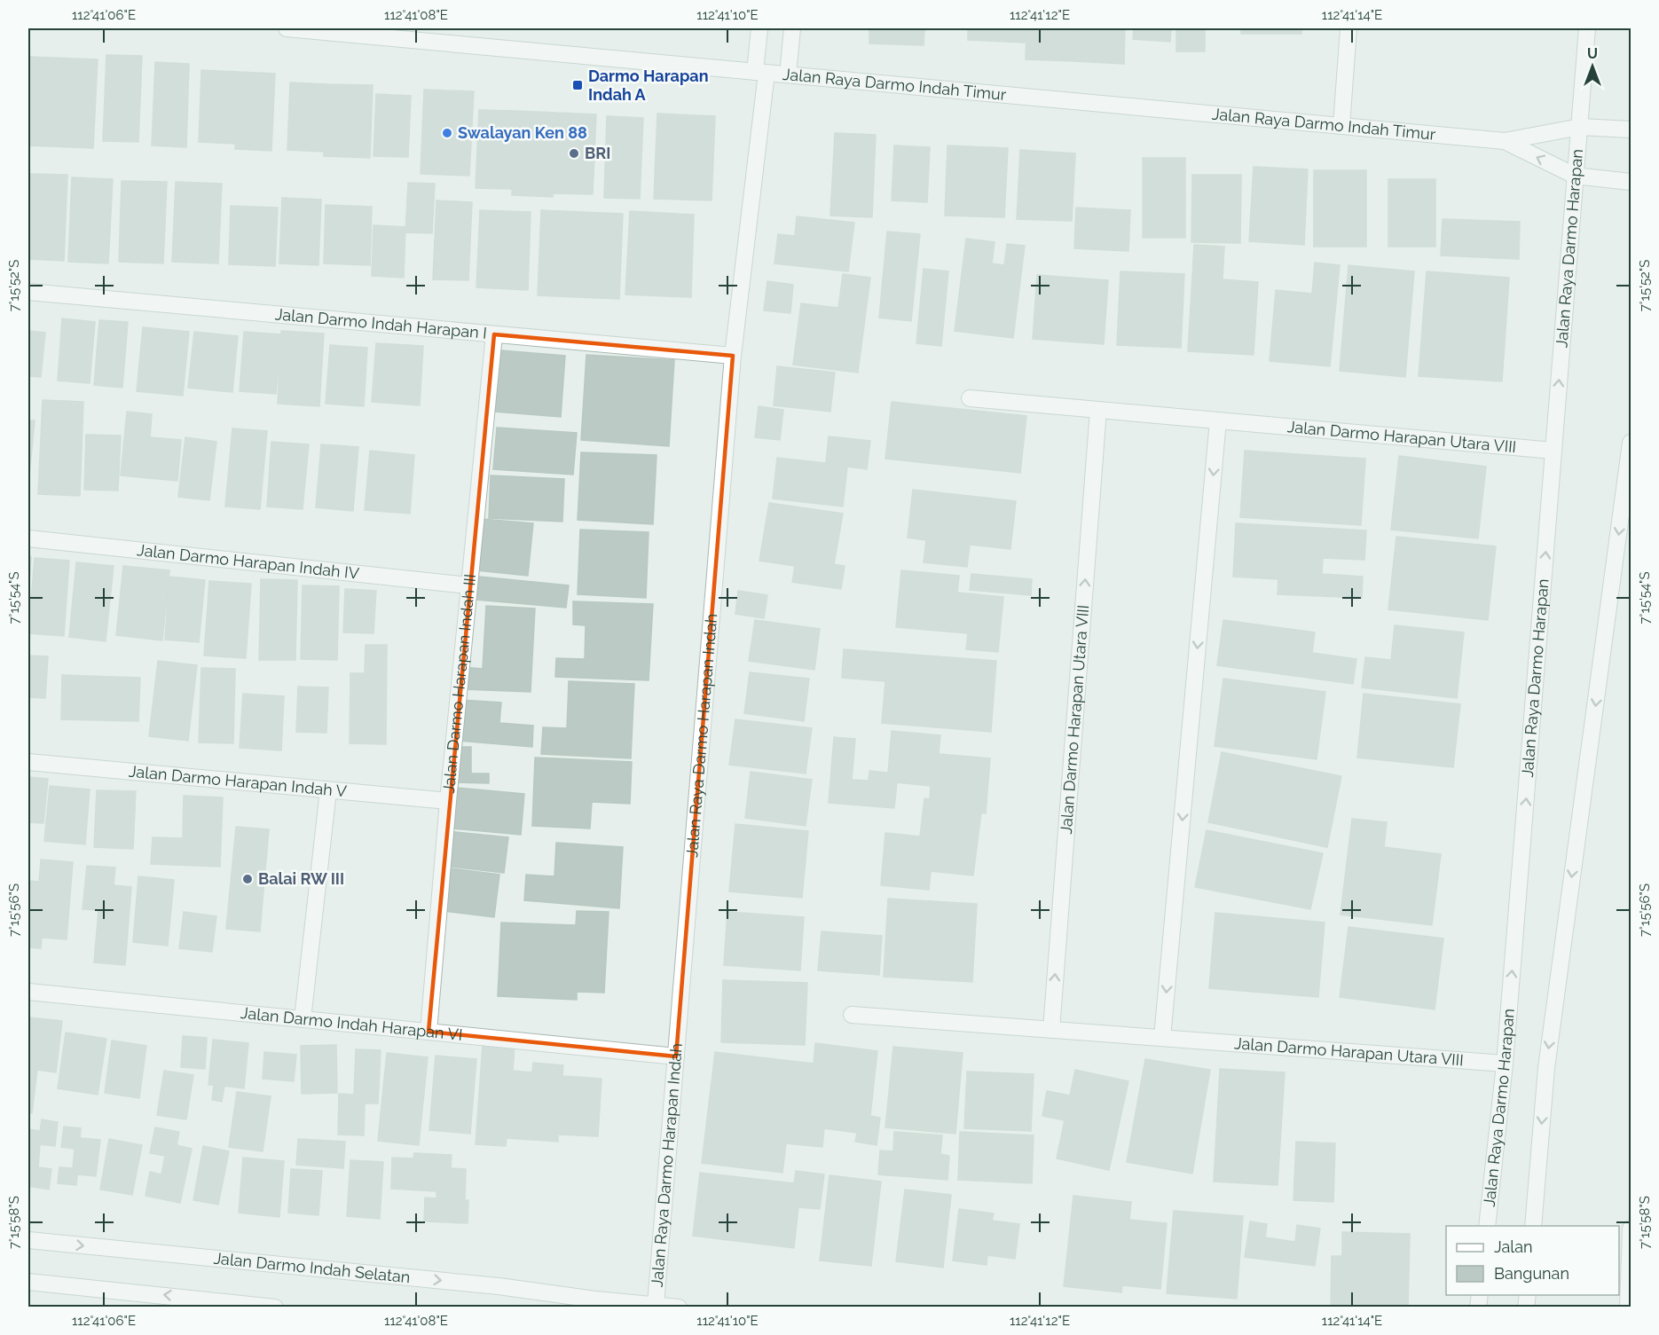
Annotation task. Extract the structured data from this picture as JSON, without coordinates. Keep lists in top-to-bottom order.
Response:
{
  "streets": {
    "street": [
      "Jalan Raya Darmo Indah Timur",
      "Jalan Raya Darmo Harapan",
      "Jalan Darmo Indah Harapan I",
      "Jalan Darmo Harapan Utara VIII",
      "Jalan Darmo Harapan Indah IV",
      "Jalan Darmo Harapan Indah III",
      "Jalan Raya Darmo Harapan Indah",
      "Jalan Darmo Harapan Indah V",
      "Jalan Darmo Indah Harapan VI",
      "Jalan Darmo Indah Selatan"
    ]
  },
  "crossings": [
    ["Jalan Raya Darmo Indah Timur", "Jalan Raya Darmo Harapan"],
    ["Jalan Raya Darmo Indah Timur", "Jalan Raya Darmo Harapan Indah"],
    ["Jalan Raya Darmo Harapan", "Jalan Darmo Harapan Utara VIII"],
    ["Jalan Darmo Indah Harapan I", "Jalan Darmo Harapan Indah III"],
    ["Jalan Darmo Indah Harapan I", "Jalan Raya Darmo Harapan Indah"],
    ["Jalan Darmo Harapan Indah IV", "Jalan Darmo Harapan Indah III"],
    ["Jalan Darmo Harapan Indah III", "Jalan Darmo Harapan Indah V"],
    ["Jalan Darmo Harapan Indah III", "Jalan Darmo Indah Harapan VI"],
    ["Jalan Raya Darmo Harapan Indah", "Jalan Darmo Indah Harapan VI"],
    ["Jalan Raya Darmo Harapan Indah", "Jalan Darmo Indah Selatan"]
  ],
  "places": {
    "transit": ["Darmo Harapan Indah A"],
    "other": ["Swalayan Ken 88", "BRI", "Balai RW III"]
  },
  "legend": ["Jalan", "Bangunan"],
  "north": "top",
  "coordinates": [
    "112°41'06\"E",
    "112°41'08\"E",
    "112°41'10\"E",
    "112°41'12\"E",
    "112°41'14\"E",
    "7°15'52\"S",
    "7°15'54\"S",
    "7°15'56\"S",
    "7°15'58\"S"
  ]
}
